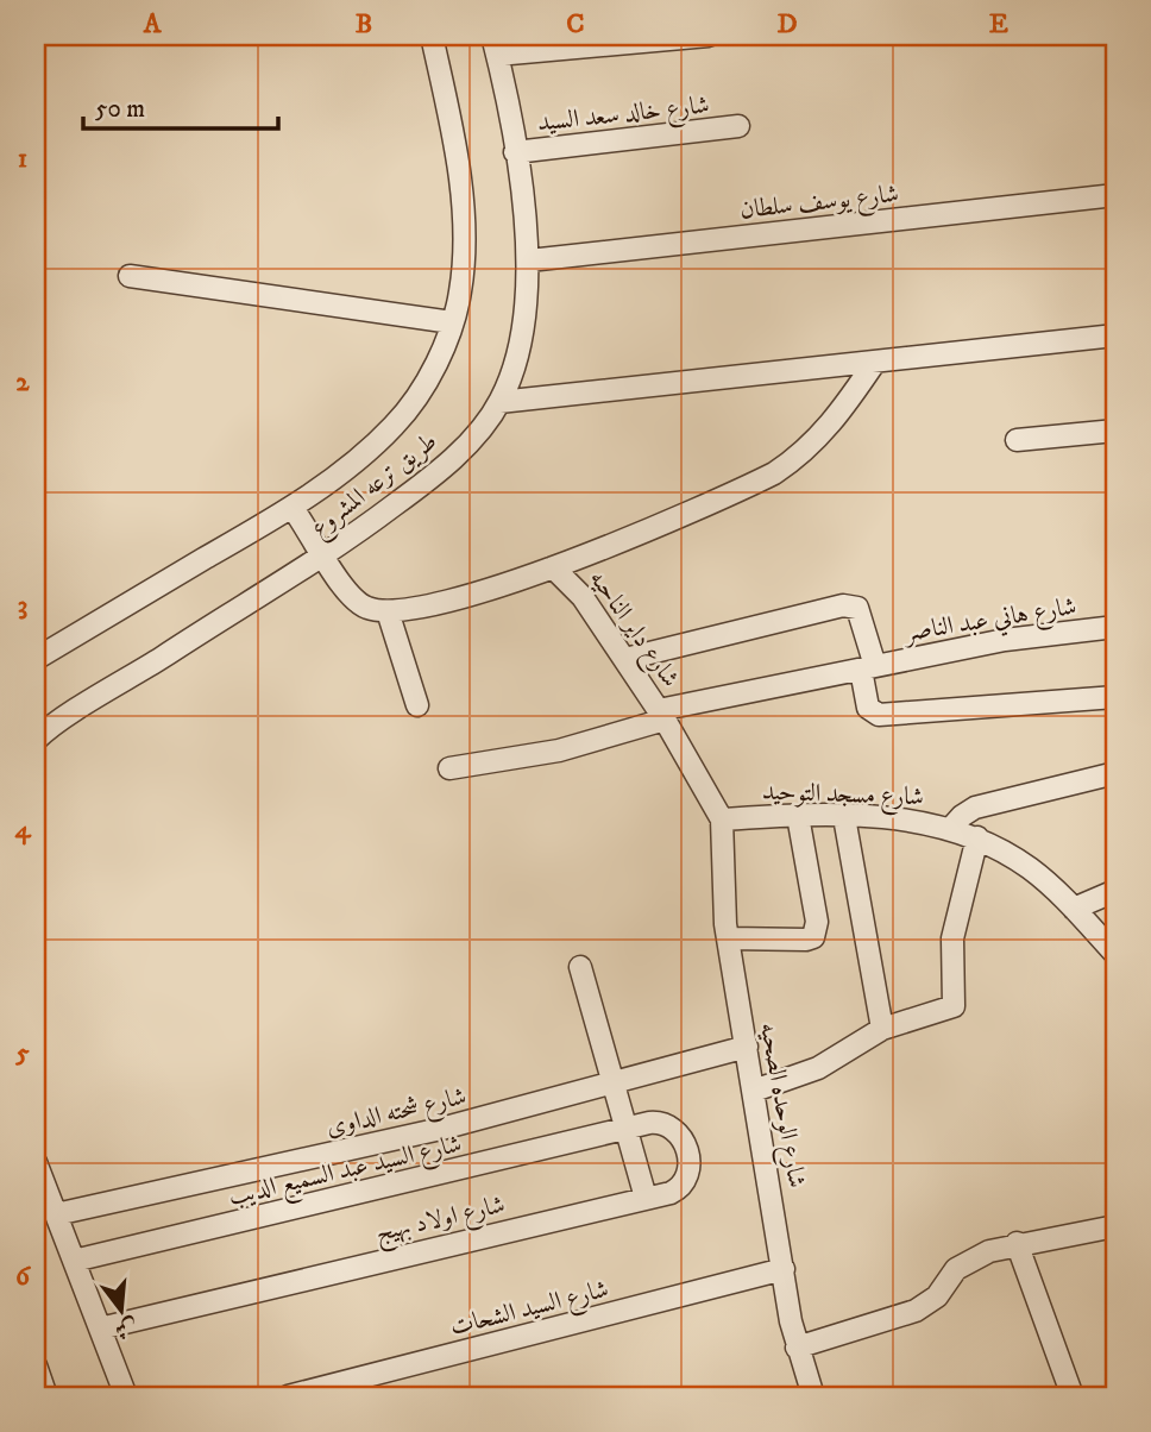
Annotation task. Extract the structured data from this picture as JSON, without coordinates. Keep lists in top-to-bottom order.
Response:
{
  "streets": {
    "street": [
      "شارع خالد سعد السيد",
      "شارع يوسف سلطان",
      "طريق ترعه المشروع",
      "شارع هاني عبد الناصر",
      "شارع داير الناحيه",
      "شارع مسجد التوحيد",
      "شارع الوحده الصحيه",
      "شارع شحته الداوى",
      "شارع السيد عبد السميع الديب",
      "شارع اولاد بهيج",
      "شارع السيد الشحات"
    ]
  },
  "crossings": [
    ["شارع خالد سعد السيد", "طريق ترعه المشروع"],
    ["شارع يوسف سلطان", "طريق ترعه المشروع"],
    ["شارع هاني عبد الناصر", "شارع داير الناحيه"],
    ["شارع داير الناحيه", "شارع مسجد التوحيد"],
    ["شارع داير الناحيه", "شارع الوحده الصحيه"],
    ["شارع مسجد التوحيد", "شارع الوحده الصحيه"],
    ["شارع الوحده الصحيه", "شارع شحته الداوى"],
    ["شارع الوحده الصحيه", "شارع السيد الشحات"],
    ["شارع السيد عبد السميع الديب", "شارع اولاد بهيج"]
  ],
  "scale_bar": "50 m",
  "north": "bottom",
  "grid": {
    "columns": [
      "A",
      "B",
      "C",
      "D",
      "E"
    ],
    "rows": [
      "1",
      "2",
      "3",
      "4",
      "5",
      "6"
    ]
  }
}
